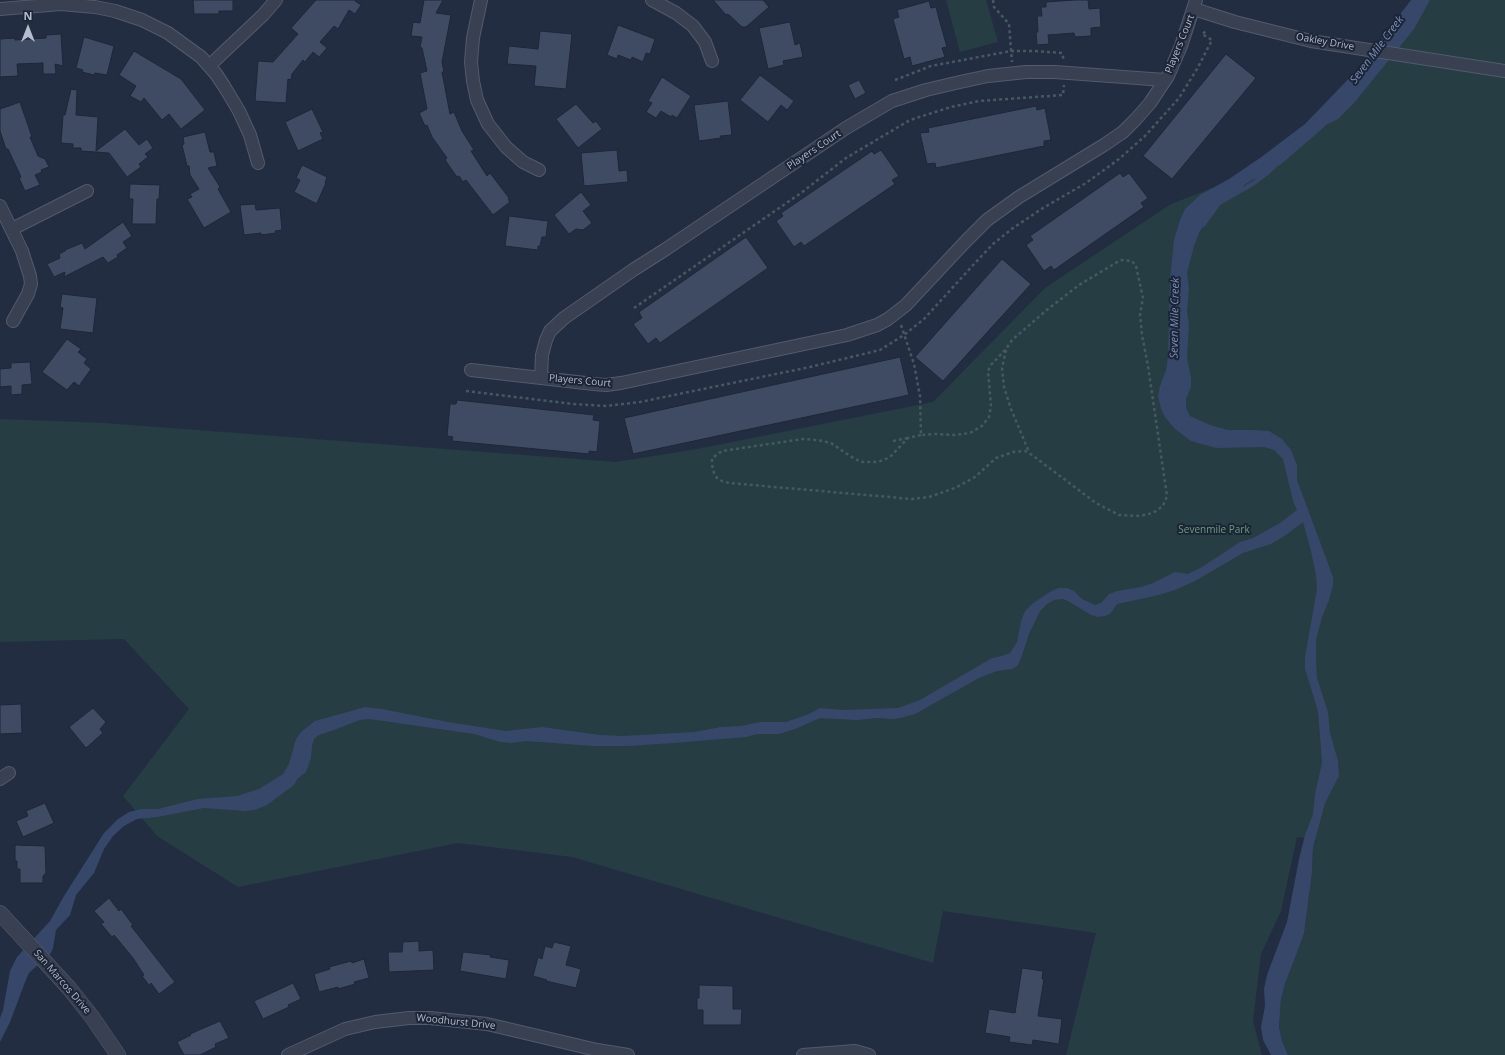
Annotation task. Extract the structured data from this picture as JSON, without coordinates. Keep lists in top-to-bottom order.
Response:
{
  "streets": {
    "street": [
      "Oakley Drive",
      "Players Court",
      "San Marcos Drive",
      "Woodhurst Drive"
    ]
  },
  "crossings": [
    ["Oakley Drive", "Players Court"]
  ],
  "water": ["Seven Mile Creek"],
  "parks": ["Sevenmile Park"],
  "north": "top"
}
